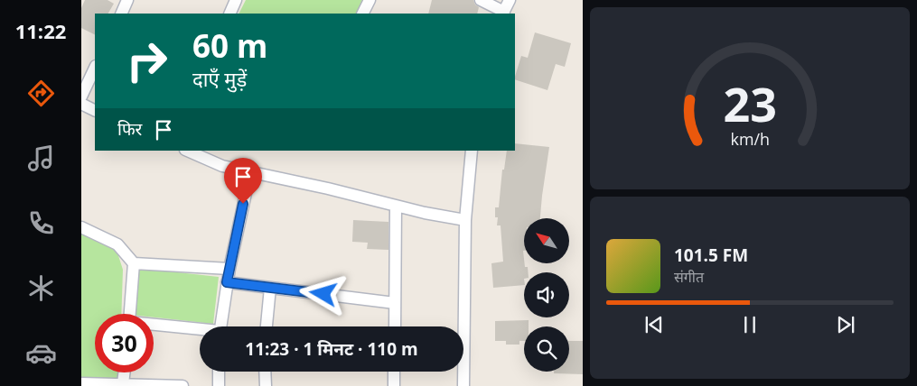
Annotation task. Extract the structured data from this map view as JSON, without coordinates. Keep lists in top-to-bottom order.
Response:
{
  "north": "top left",
  "page": {
    "tabs": "11:22",
    "turn": ["60 m", "दाएँ मुड़ें"],
    "then": "फिर",
    "song": ["101.5 FM", "संगीत"],
    "limit": "30",
    "trip": "11:23 · 1 मिनट · 110 m",
    "gauge": ["23", "km/h"]
  }
}
